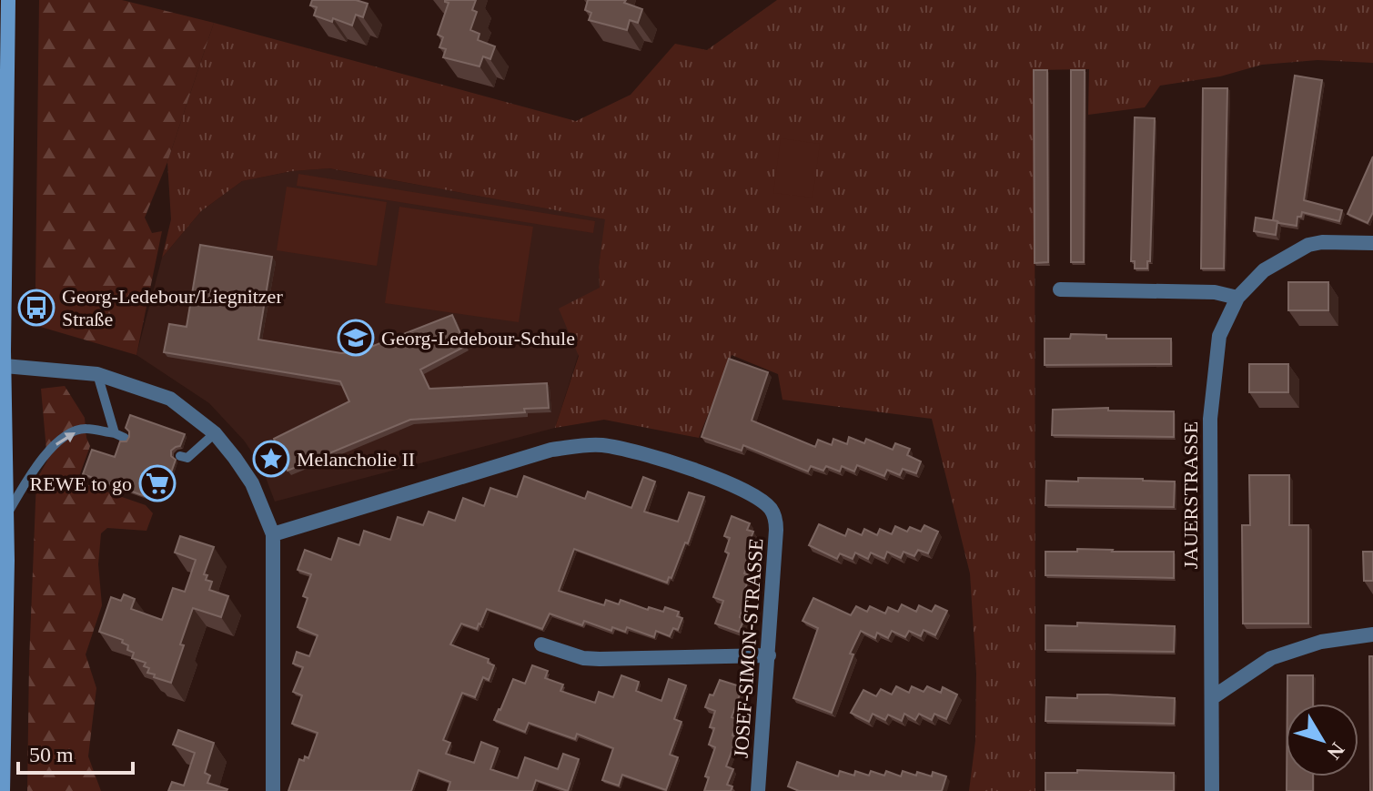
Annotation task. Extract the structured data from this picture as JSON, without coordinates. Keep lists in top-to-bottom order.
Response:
{
  "streets": {
    "street": ["JAUERSTRASSE", "JOSEF-SIMON-STRASSE"]
  },
  "places": {
    "bus stop": ["Georg-Ledebour/Liegnitzer Straße"],
    "school or university": ["Georg-Ledebour-Schule"],
    "place": ["Melancholie II"],
    "supermarket": ["REWE to go"]
  },
  "scale_bar": "50 m",
  "north": "bottom right"
}
